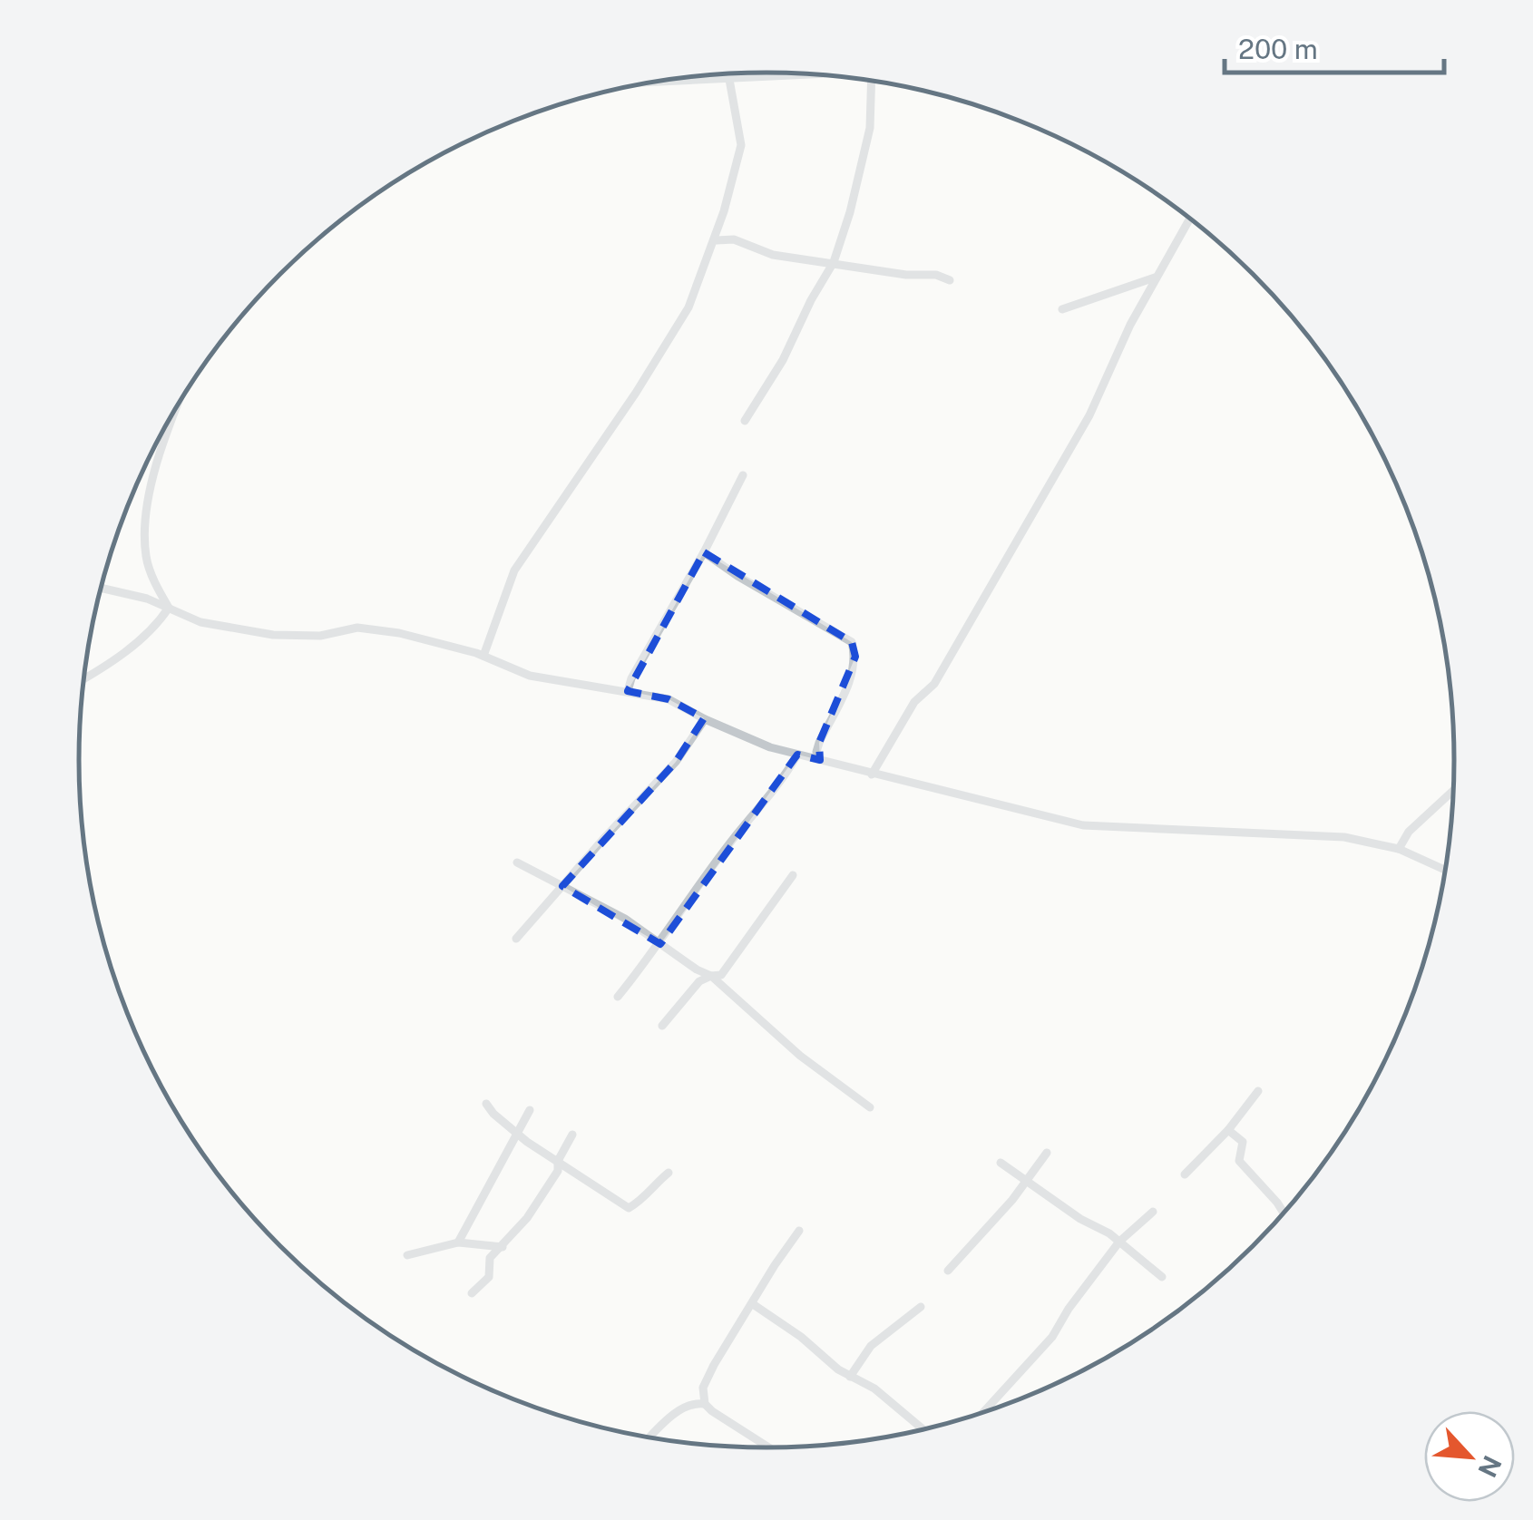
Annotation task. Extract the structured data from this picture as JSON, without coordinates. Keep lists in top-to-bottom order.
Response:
{
  "scale_bar": "200 m",
  "north": "bottom right"
}
